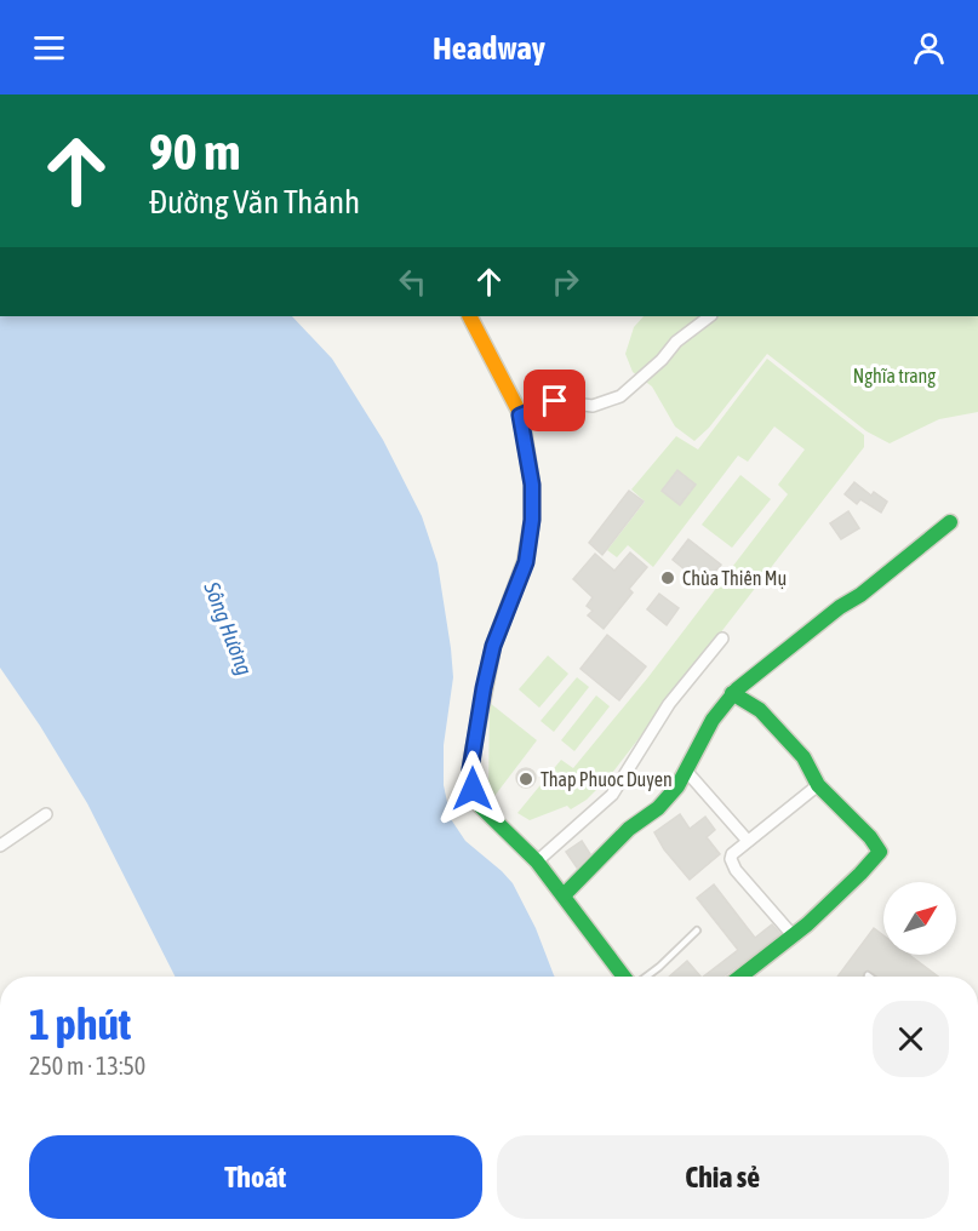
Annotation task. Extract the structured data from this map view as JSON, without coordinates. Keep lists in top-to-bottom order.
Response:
{
  "water": ["Sông Hương"],
  "parks": ["Nghĩa trang"],
  "places": ["Chùa Thiên Mụ", "Thap Phuoc Duyen"],
  "north": "top right",
  "page": {
    "header": "Headway",
    "turn": ["90 m", "Đường Văn Thánh"],
    "heading": ["1 phút", "250 m · 13:50"],
    "buttons": ["Thoát", "Chia sẻ"]
  }
}
